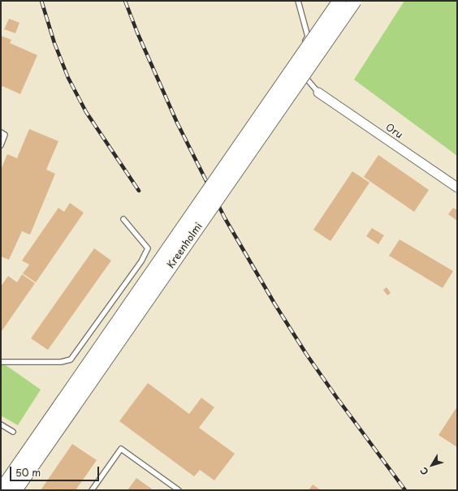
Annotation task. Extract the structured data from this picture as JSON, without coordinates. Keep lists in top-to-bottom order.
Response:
{
  "streets": {
    "main road": ["Kreenholmi"],
    "street": ["Oru"]
  },
  "scale_bar": "50 m",
  "north": "bottom left"
}
